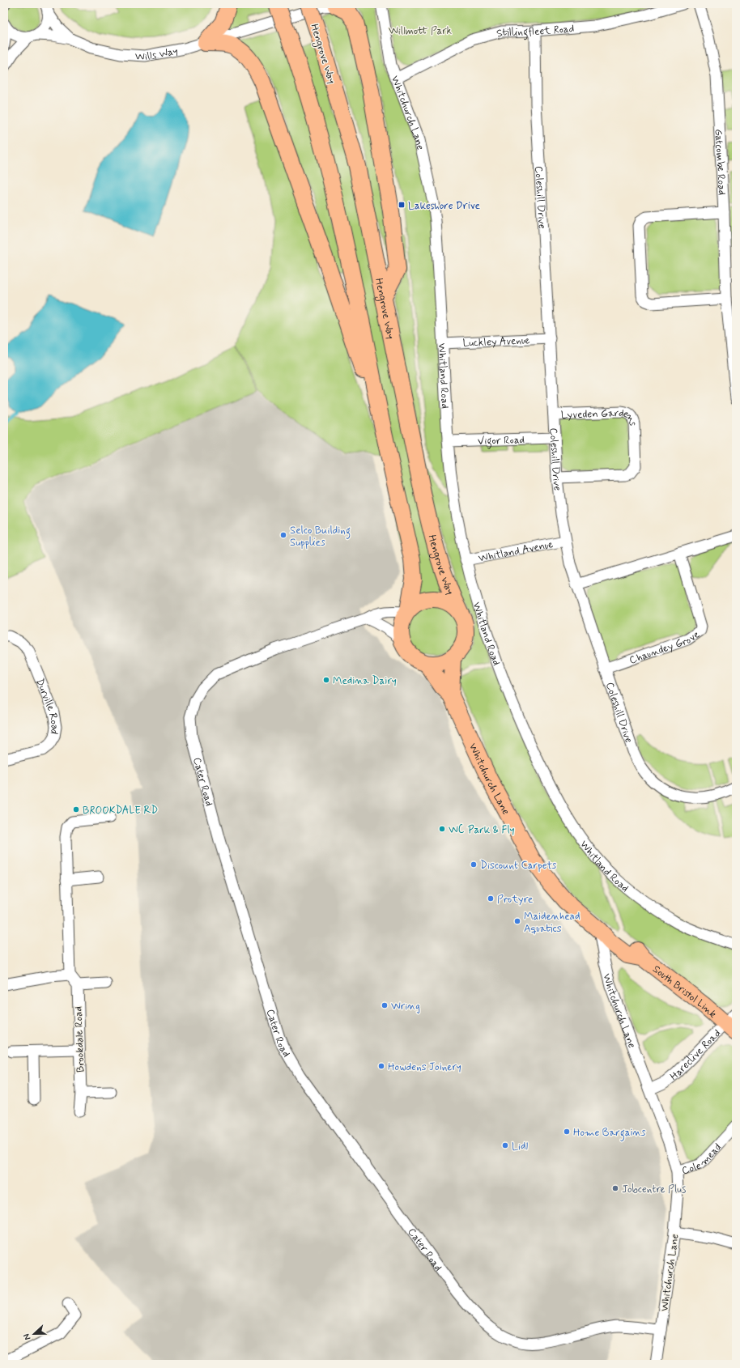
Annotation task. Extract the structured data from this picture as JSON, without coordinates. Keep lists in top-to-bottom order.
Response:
{
  "streets": {
    "highway": ["Hengrove Way", "Whitchurch Lane", "South Bristol Link"],
    "street": [
      "Stillingfleet Road",
      "Wills Way",
      "Gatcombe Road",
      "Coleshill Drive",
      "Luckley Avenue",
      "Whitland Road",
      "Lyveden Gardens",
      "Vigor Road",
      "Whitland Avenue",
      "Chaundey Grove",
      "Durville Road",
      "Cater Road",
      "Brookdale Road",
      "Hareclive Road",
      "Colemead"
    ]
  },
  "crossings": [
    ["Stillingfleet Road", "Whitchurch Lane"],
    ["Stillingfleet Road", "Coleshill Drive"],
    ["Hengrove Way", "Whitchurch Lane"],
    ["Hengrove Way", "Cater Road"],
    ["Whitchurch Lane", "Whitland Road"],
    ["Whitchurch Lane", "Cater Road"],
    ["Whitchurch Lane", "South Bristol Link"],
    ["Whitchurch Lane", "Hareclive Road"],
    ["Whitchurch Lane", "Colemead"],
    ["Coleshill Drive", "Luckley Avenue"],
    ["Coleshill Drive", "Lyveden Gardens"],
    ["Coleshill Drive", "Vigor Road"],
    ["Coleshill Drive", "Whitland Avenue"],
    ["Coleshill Drive", "Chaundey Grove"],
    ["Luckley Avenue", "Whitland Road"],
    ["Whitland Road", "Vigor Road"],
    ["Whitland Road", "Whitland Avenue"],
    ["South Bristol Link", "Hareclive Road"]
  ],
  "parks": ["Willmott Park"],
  "places": {
    "transit": ["Lakeshore Drive"],
    "other": [
      "Selco Building Supplies",
      "Medina Dairy",
      "BROOKDALE RD",
      "WC Park & Fly",
      "Discount Carpets",
      "Protyre",
      "Maidenhead Aquatics",
      "Wring",
      "Howdens Joinery",
      "Home Bargains",
      "Lidl",
      "Jobcentre Plus"
    ]
  },
  "north": "left"
}
